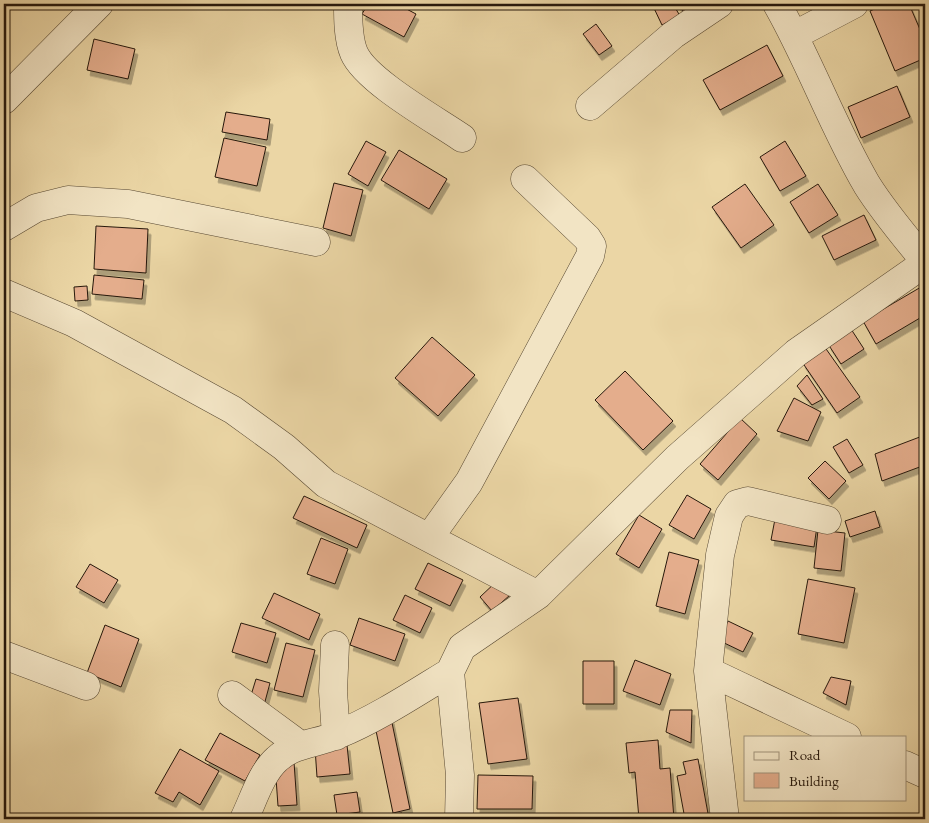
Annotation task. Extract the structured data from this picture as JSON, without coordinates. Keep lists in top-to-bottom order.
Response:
{
  "legend": ["Road", "Building"]
}
